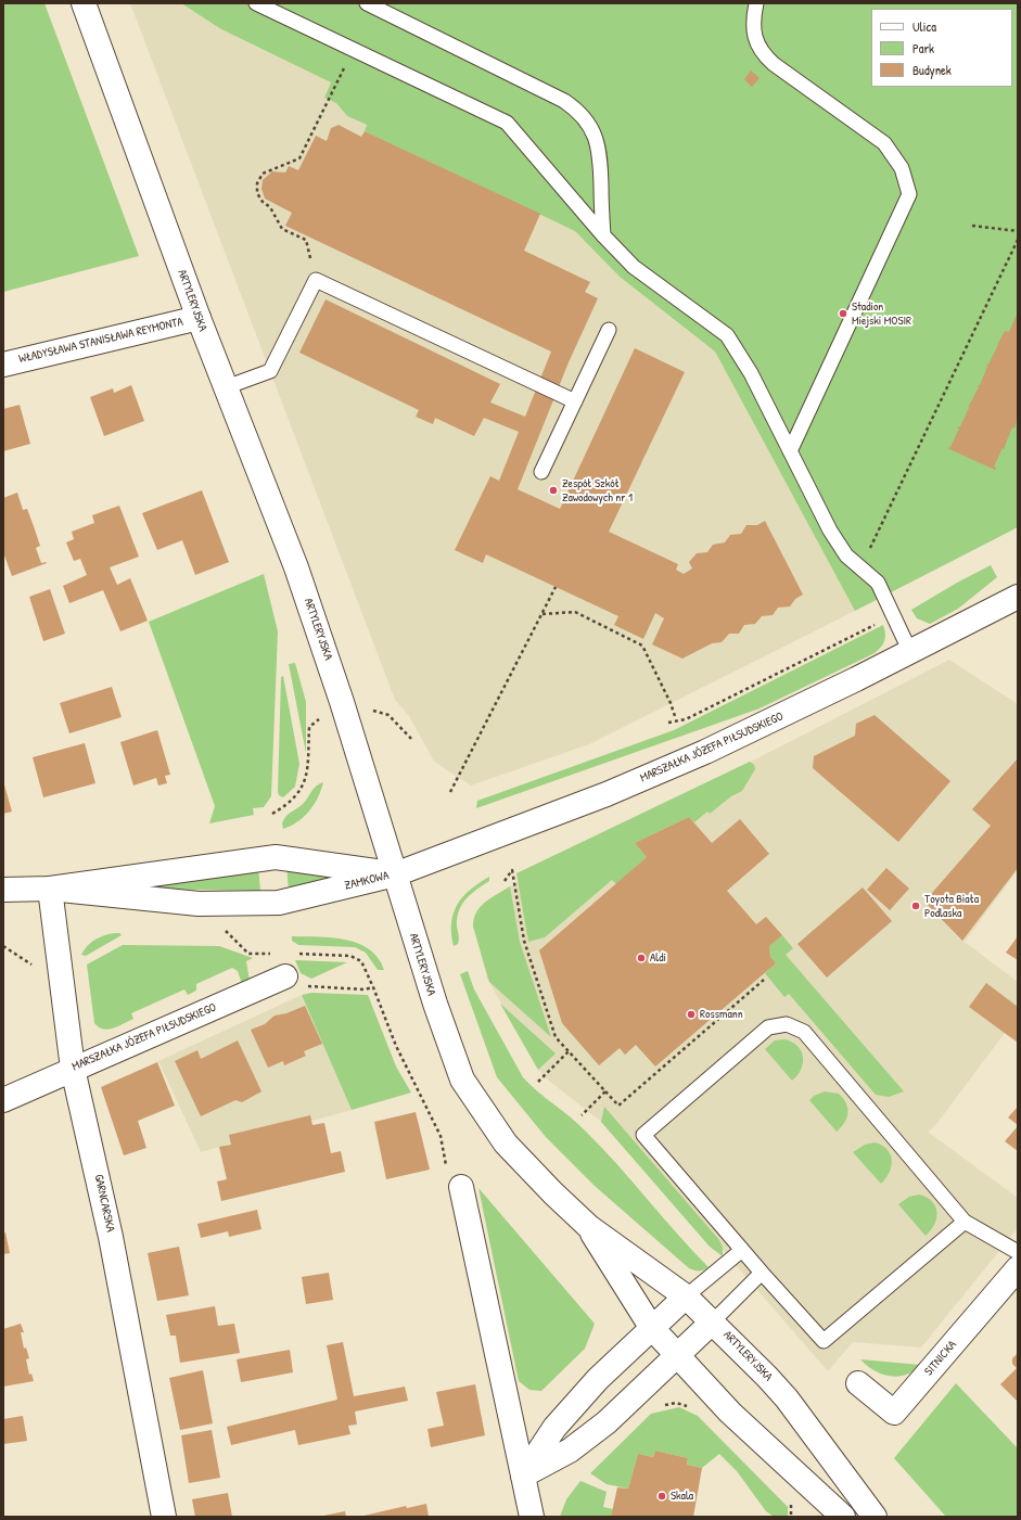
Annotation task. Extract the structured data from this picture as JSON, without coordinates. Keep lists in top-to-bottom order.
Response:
{
  "streets": {
    "street": [
      "ARTYLERYJSKA",
      "WŁADYSŁAWA STANISŁAWA REYMONTA",
      "MARSZAŁKA JÓZEFA PIŁSUDSKIEGO",
      "ZAMKOWA",
      "GARNCARSKA",
      "SITNICKA"
    ]
  },
  "crossings": [
    ["ARTYLERYJSKA", "WŁADYSŁAWA STANISŁAWA REYMONTA"],
    ["ARTYLERYJSKA", "MARSZAŁKA JÓZEFA PIŁSUDSKIEGO"],
    ["ARTYLERYJSKA", "ZAMKOWA"],
    ["MARSZAŁKA JÓZEFA PIŁSUDSKIEGO", "ZAMKOWA"],
    ["MARSZAŁKA JÓZEFA PIŁSUDSKIEGO", "GARNCARSKA"],
    ["ZAMKOWA", "GARNCARSKA"]
  ],
  "places": [
    "Stadion Miejski MOSIR",
    "Zespół Szkół Zawodowych nr 1",
    "Toyota Biała Podlaska",
    "Aldi",
    "Rossmann",
    "Skala"
  ],
  "legend": ["Ulica", "Park", "Budynek"]
}
